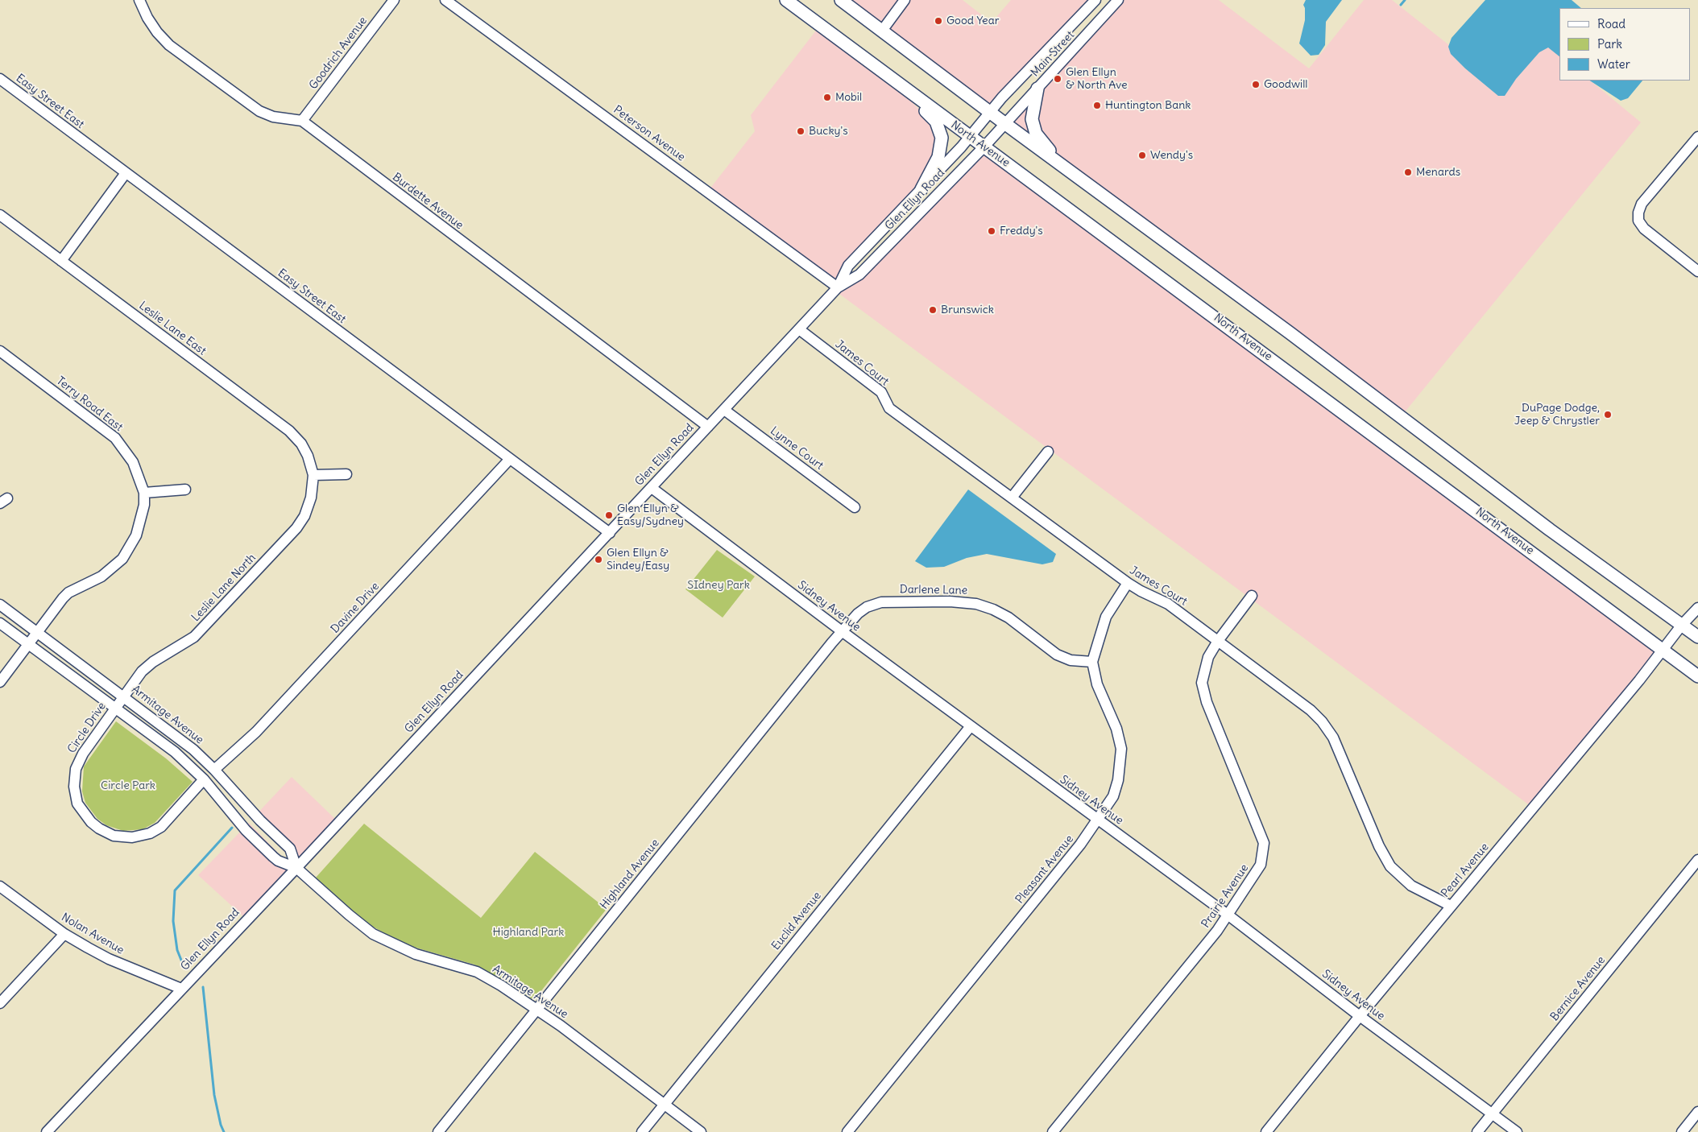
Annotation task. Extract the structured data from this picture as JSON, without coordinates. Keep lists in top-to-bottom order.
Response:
{
  "streets": {
    "main road": ["North Avenue"],
    "street": [
      "Goodrich Avenue",
      "Main Street",
      "Easy Street East",
      "Peterson Avenue",
      "Glen Ellyn Road",
      "Burdette Avenue",
      "Leslie Lane East",
      "James Court",
      "Terry Road East",
      "Lynne Court",
      "Leslie Lane North",
      "Darlene Lane",
      "Sidney Avenue",
      "Davine Drive",
      "Armitage Avenue",
      "Circle Drive",
      "Pleasant Avenue",
      "Pearl Avenue",
      "Highland Avenue",
      "Prairie Avenue",
      "Euclid Avenue",
      "Nolan Avenue",
      "Bernice Avenue"
    ]
  },
  "crossings": [
    ["Goodrich Avenue", "Burdette Avenue"],
    ["Main Street", "Glen Ellyn Road"],
    ["Easy Street East", "Glen Ellyn Road"],
    ["Easy Street East", "Davine Drive"],
    ["Peterson Avenue", "Glen Ellyn Road"],
    ["North Avenue", "Glen Ellyn Road"],
    ["North Avenue", "Pearl Avenue"],
    ["Glen Ellyn Road", "Burdette Avenue"],
    ["Glen Ellyn Road", "James Court"],
    ["Glen Ellyn Road", "Lynne Court"],
    ["Glen Ellyn Road", "Sidney Avenue"],
    ["Glen Ellyn Road", "Armitage Avenue"],
    ["Glen Ellyn Road", "Nolan Avenue"],
    ["Leslie Lane East", "Leslie Lane North"],
    ["James Court", "Pleasant Avenue"],
    ["James Court", "Pearl Avenue"],
    ["James Court", "Prairie Avenue"],
    ["Leslie Lane North", "Armitage Avenue"],
    ["Leslie Lane North", "Circle Drive"],
    ["Darlene Lane", "Sidney Avenue"],
    ["Darlene Lane", "Pleasant Avenue"],
    ["Darlene Lane", "Highland Avenue"],
    ["Sidney Avenue", "Pleasant Avenue"],
    ["Sidney Avenue", "Pearl Avenue"],
    ["Sidney Avenue", "Highland Avenue"],
    ["Sidney Avenue", "Prairie Avenue"],
    ["Sidney Avenue", "Euclid Avenue"],
    ["Sidney Avenue", "Bernice Avenue"],
    ["Davine Drive", "Armitage Avenue"],
    ["Armitage Avenue", "Circle Drive"],
    ["Armitage Avenue", "Highland Avenue"],
    ["Armitage Avenue", "Euclid Avenue"]
  ],
  "parks": ["SIdney Park", "Circle Park", "Highland Park"],
  "places": [
    "Good Year",
    "Glen Ellyn & North Ave",
    "Goodwill",
    "Mobil",
    "Huntington Bank",
    "Bucky's",
    "Wendy's",
    "Menards",
    "Freddy's",
    "Brunswick",
    "DuPage Dodge, Jeep & Chrystler",
    "Glen Ellyn & Easy/Sydney",
    "Glen Ellyn & Sindey/Easy"
  ],
  "legend": ["Road", "Park", "Water"]
}
